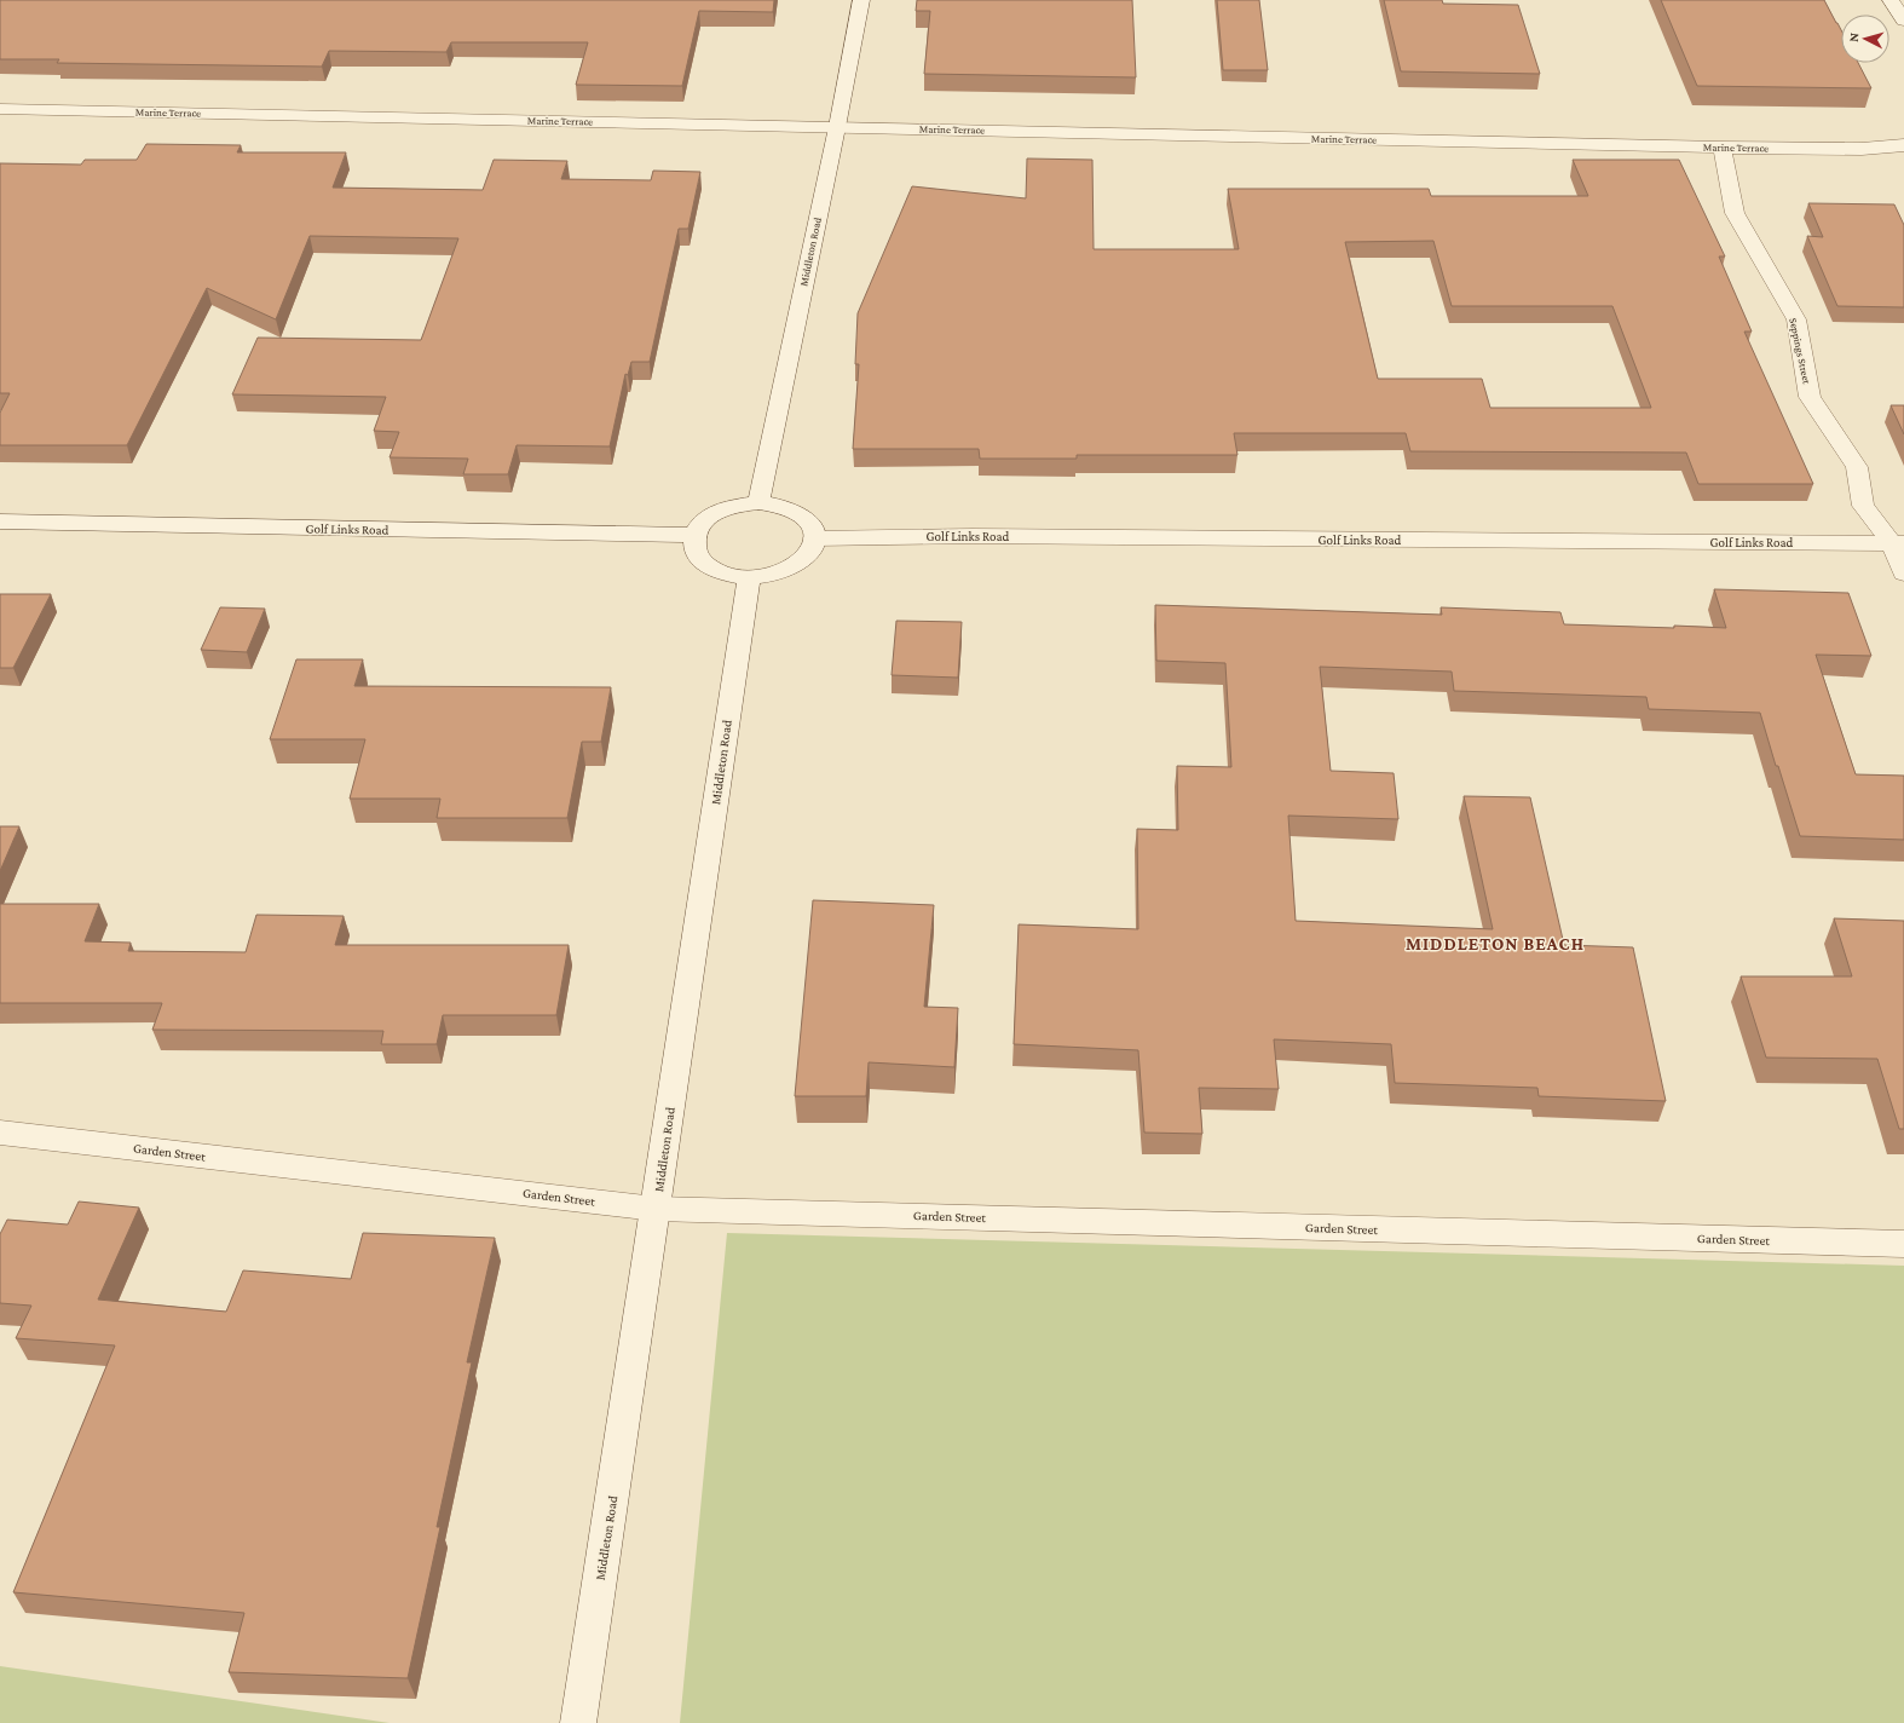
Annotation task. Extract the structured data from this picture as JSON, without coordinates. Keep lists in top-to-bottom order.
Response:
{
  "streets": {
    "street": [
      "Marine Terrace",
      "Middleton Road",
      "Seppings Street",
      "Golf Links Road",
      "Garden Street"
    ]
  },
  "crossings": [
    ["Marine Terrace", "Middleton Road"],
    ["Marine Terrace", "Seppings Street"],
    ["Middleton Road", "Golf Links Road"],
    ["Middleton Road", "Garden Street"],
    ["Seppings Street", "Golf Links Road"]
  ],
  "districts": ["MIDDLETON BEACH"],
  "north": "left"
}
